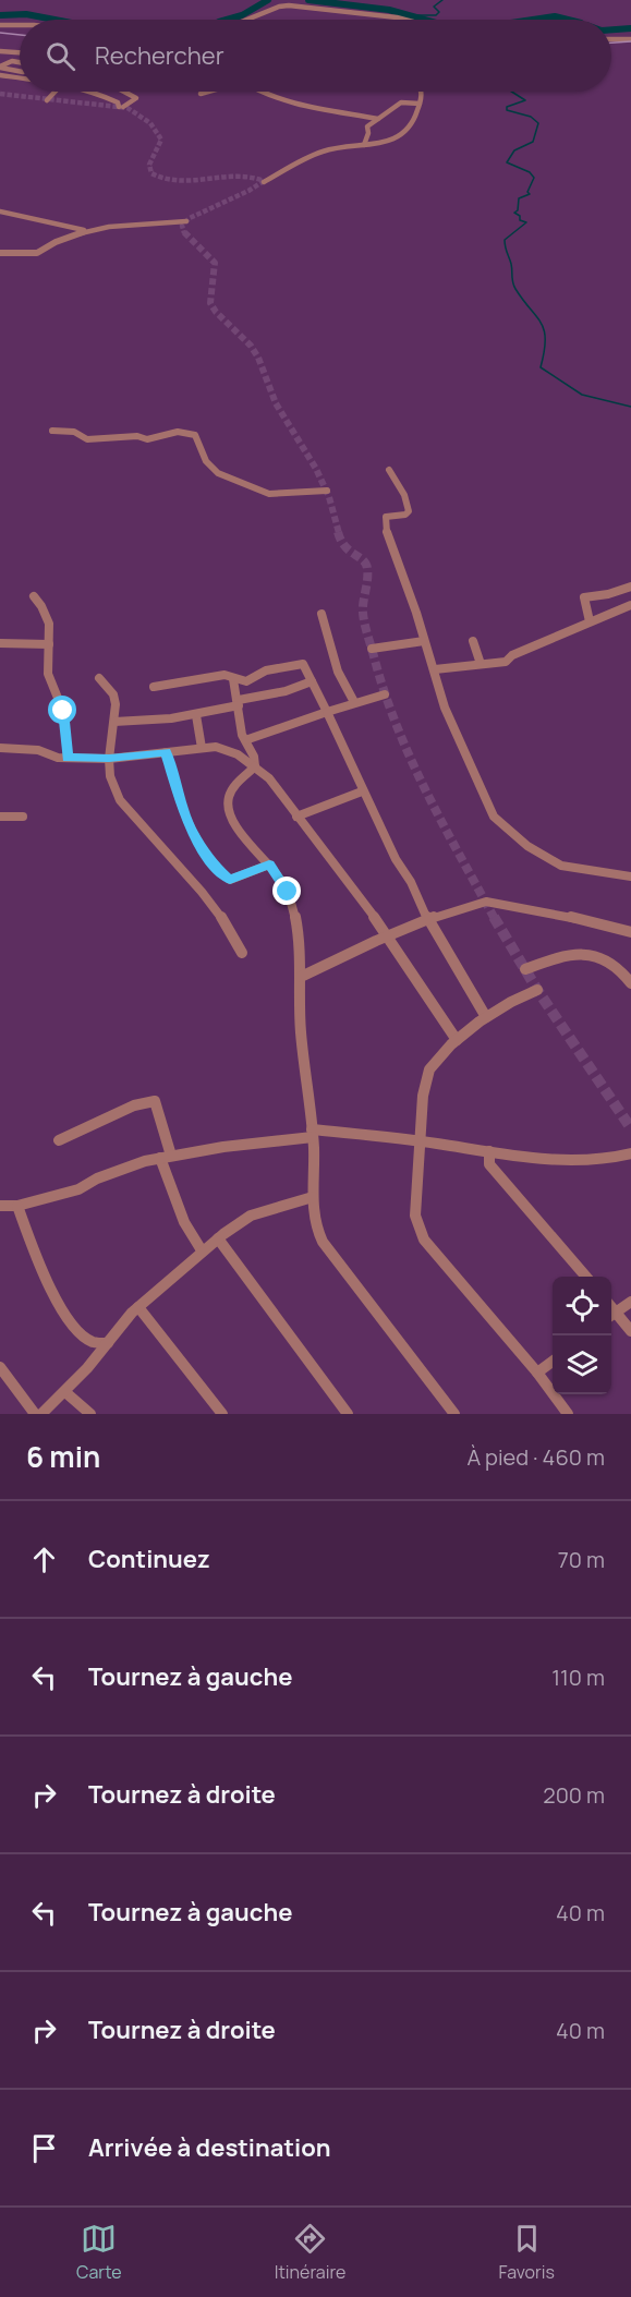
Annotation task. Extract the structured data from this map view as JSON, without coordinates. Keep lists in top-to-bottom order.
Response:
{
  "page": {
    "search": "Rechercher",
    "heading": ["6 min", "À pied · 460 m"],
    "list": [
      ["Continuez", "70 m"],
      ["Tournez à gauche", "110 m"],
      ["Tournez à droite", "200 m"],
      ["Tournez à gauche", "40 m"],
      ["Tournez à droite", "40 m"],
      "Arrivée à destination"
    ],
    "nav": ["Carte", "Itinéraire", "Favoris"]
  }
}
